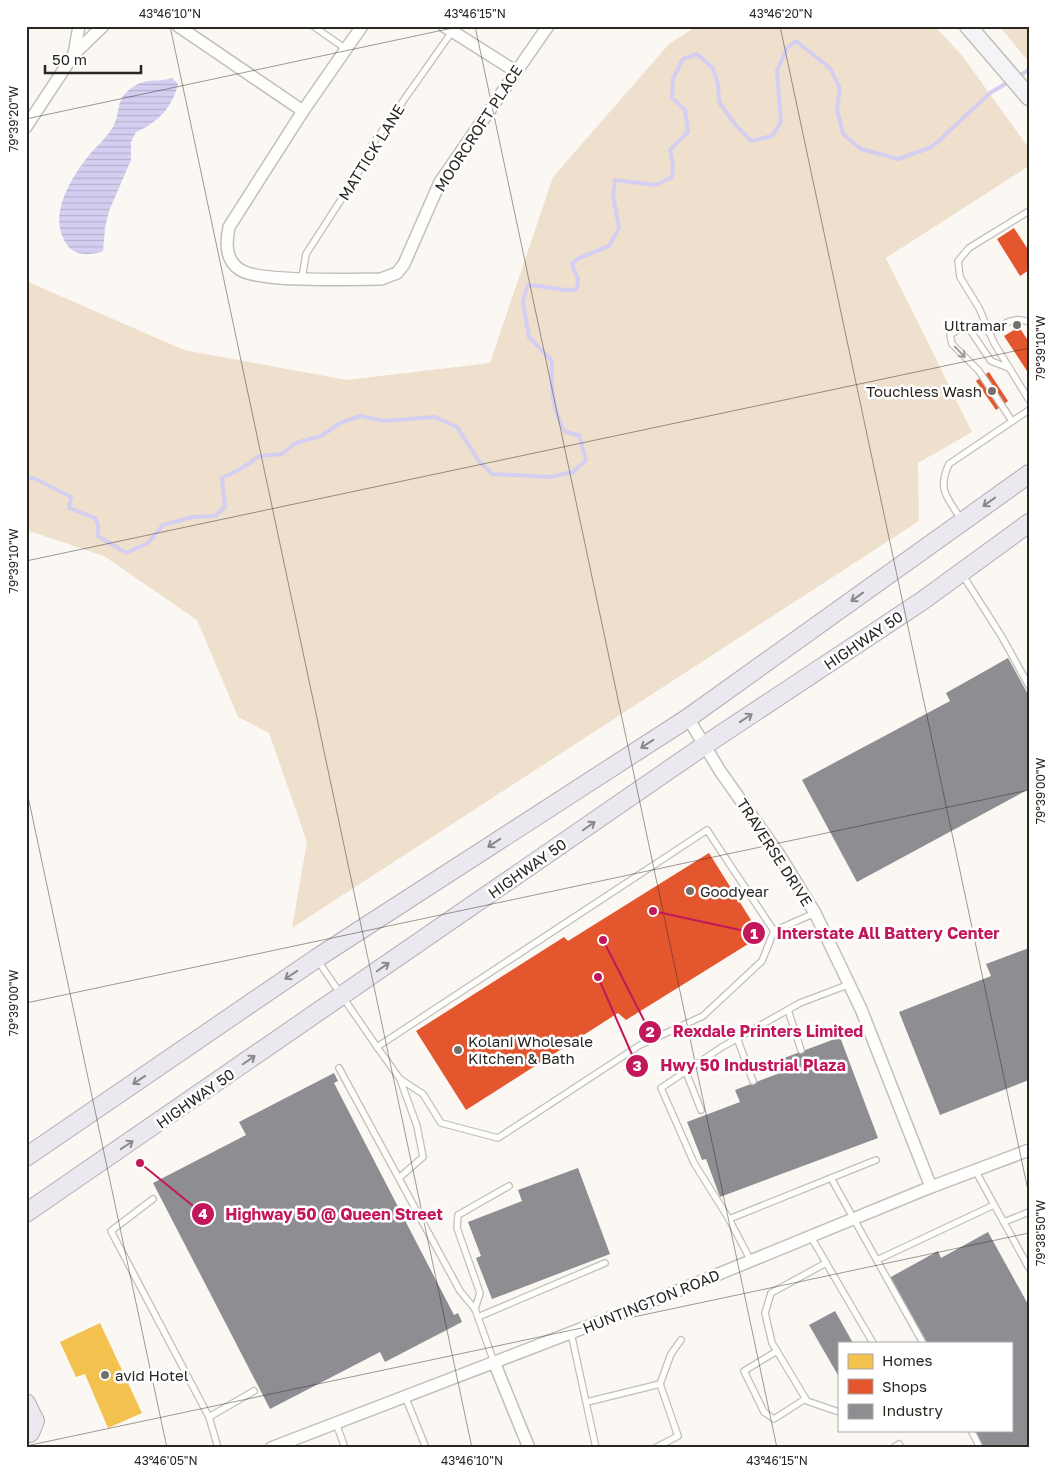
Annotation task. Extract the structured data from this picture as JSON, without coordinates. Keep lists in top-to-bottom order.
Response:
{
  "streets": {
    "main road": ["HIGHWAY 50"],
    "street": ["MOORCROFT PLACE", "TRAVERSE DRIVE", "HUNTINGTON ROAD"],
    "lane": ["MATTICK LANE"]
  },
  "crossings": [
    ["MOORCROFT PLACE", "MATTICK LANE"],
    ["HIGHWAY 50", "TRAVERSE DRIVE"],
    ["TRAVERSE DRIVE", "HUNTINGTON ROAD"]
  ],
  "places": [
    "Ultramar",
    "Touchless Wash",
    "Goodyear",
    "Interstate All Battery Center",
    "Rexdale Printers Limited",
    "Hwy 50 Industrial Plaza",
    "Kolani Wholesale Kitchen & Bath",
    "Highway 50 @ Queen Street",
    "avid Hotel"
  ],
  "legend": ["Homes", "Shops", "Industry"],
  "scale_bar": "50 m",
  "coordinates": [
    "43°46'10\"N",
    "43°46'15\"N",
    "43°46'20\"N",
    "79°39'20\"W",
    "79°39'10\"W",
    "79°39'00\"W",
    "79°38'50\"W",
    "43°46'05\"N"
  ]
}
